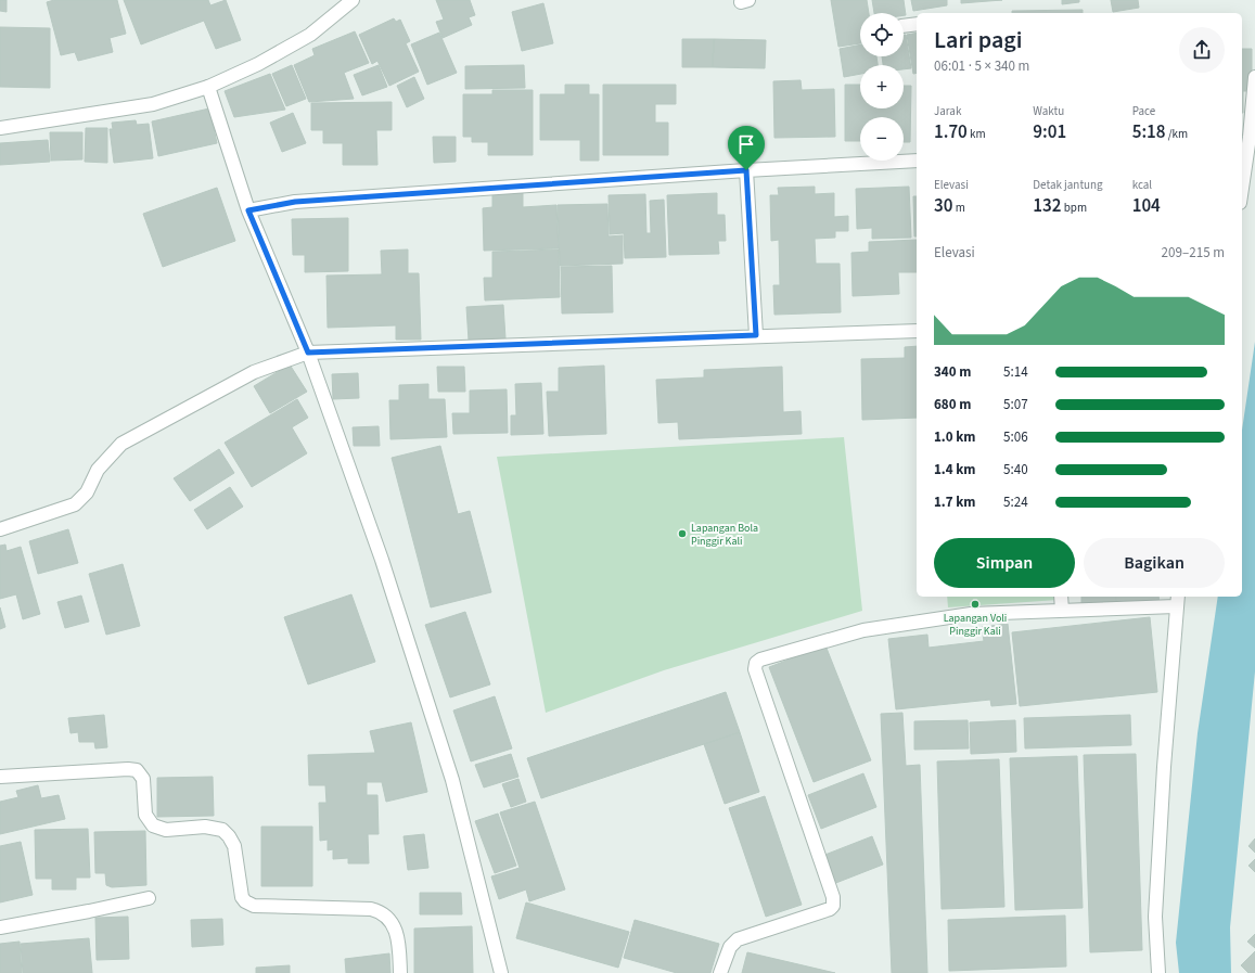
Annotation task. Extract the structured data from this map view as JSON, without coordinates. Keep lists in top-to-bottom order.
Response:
{
  "places": ["Lapangan Bola Pinggir Kali", "Lapangan Voli Pinggir Kali"],
  "page": {
    "map_buttons": ["+", "−"],
    "heading": ["Lari pagi", "06:01 · 5 × 340 m"],
    "stats": [
      ["Jarak", "1.70 km"],
      ["Waktu", "9:01"],
      ["Pace", "5:18 /km"],
      ["Elevasi", "30 m"],
      ["Detak jantung", "132 bpm"],
      ["kcal", "104"]
    ],
    "chart": ["Elevasi", "209–215 m"],
    "list": [
      {
        "name": "340 m",
        "note": "5:14"
      },
      {
        "name": "680 m",
        "note": "5:07"
      },
      {
        "name": "1.0 km",
        "note": "5:06"
      },
      {
        "name": "1.4 km",
        "note": "5:40"
      },
      {
        "name": "1.7 km",
        "note": "5:24"
      }
    ],
    "buttons": ["Simpan", "Bagikan"]
  }
}
